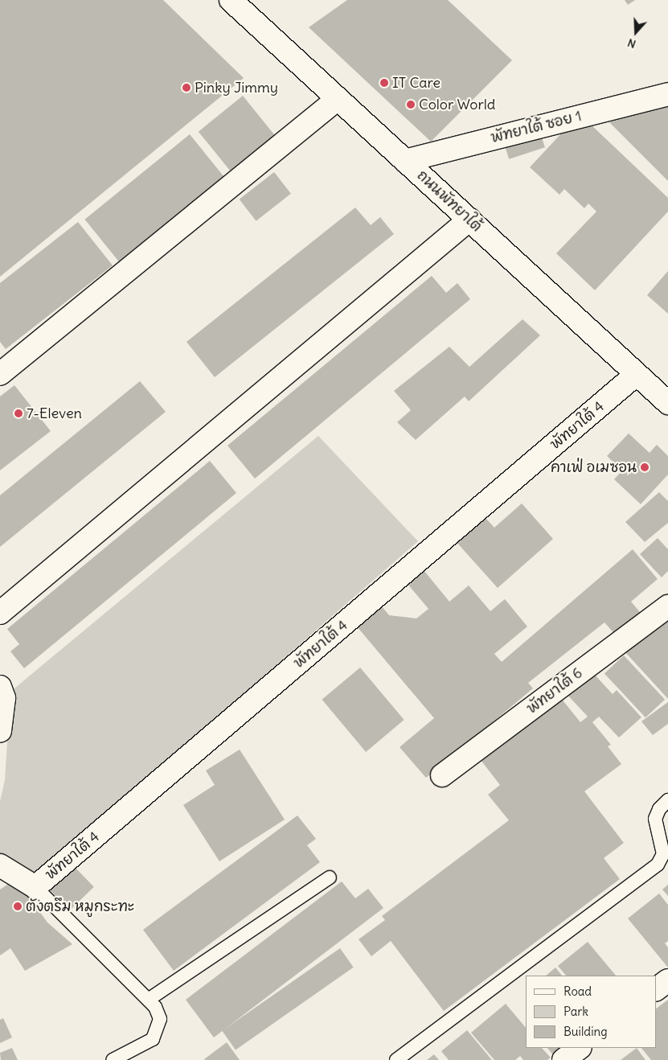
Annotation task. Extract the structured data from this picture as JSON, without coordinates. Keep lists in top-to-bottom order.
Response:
{
  "streets": {
    "street": [
      "พัทยาใต้ ซอย 1",
      "ถนนพัทยาใต้",
      "พัทยาใต้ 4",
      "พัทยาใต้ 6"
    ]
  },
  "crossings": [
    ["พัทยาใต้ ซอย 1", "ถนนพัทยาใต้"],
    ["ถนนพัทยาใต้", "พัทยาใต้ 4"]
  ],
  "places": [
    "IT Care",
    "Pinky Jimmy",
    "Color World",
    "7-Eleven",
    "คาเฟ่ อเมซอน",
    "ตังตรึม หมูกระทะ"
  ],
  "legend": ["Road", "Park", "Building"],
  "north": "bottom"
}
